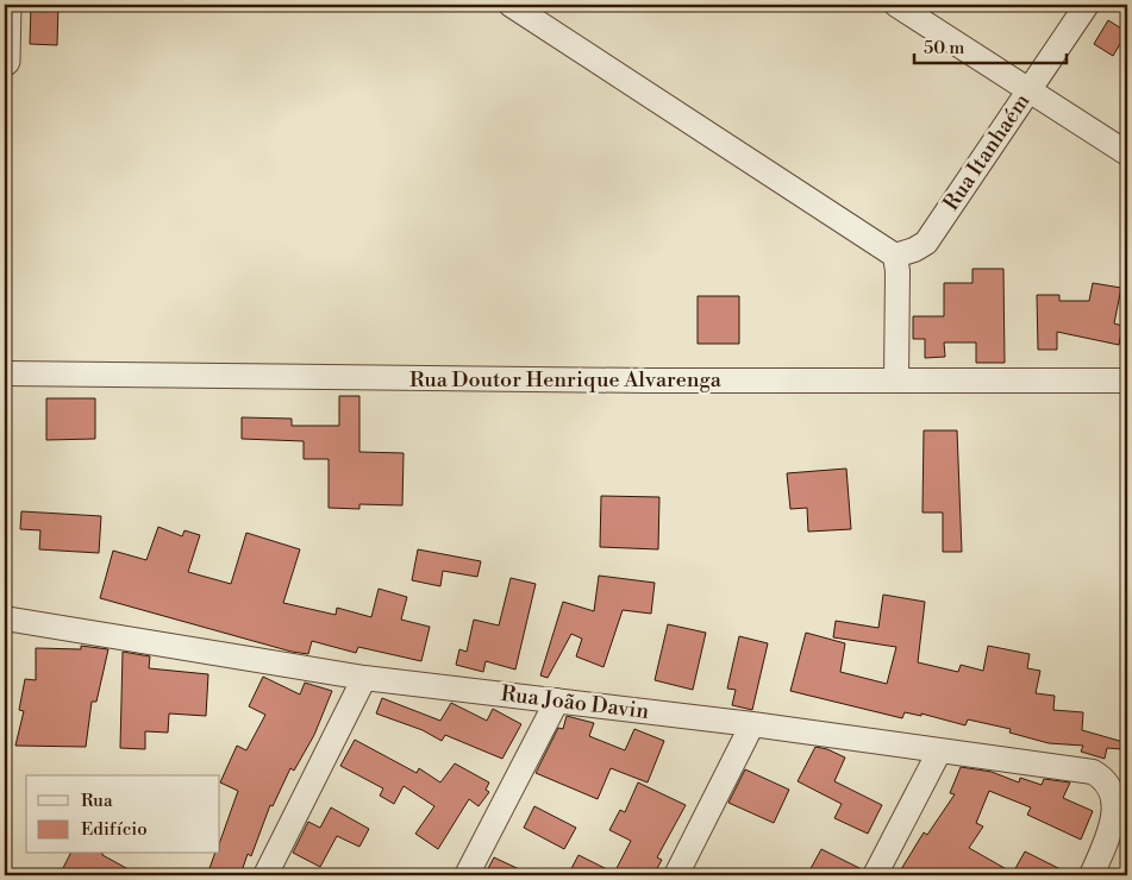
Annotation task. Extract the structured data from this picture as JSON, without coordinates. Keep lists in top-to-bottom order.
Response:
{
  "streets": {
    "street": ["Rua Itanhaém", "Rua Doutor Henrique Alvarenga", "Rua João Davin"]
  },
  "legend": ["Rua", "Edifício"],
  "scale_bar": "50 m"
}
